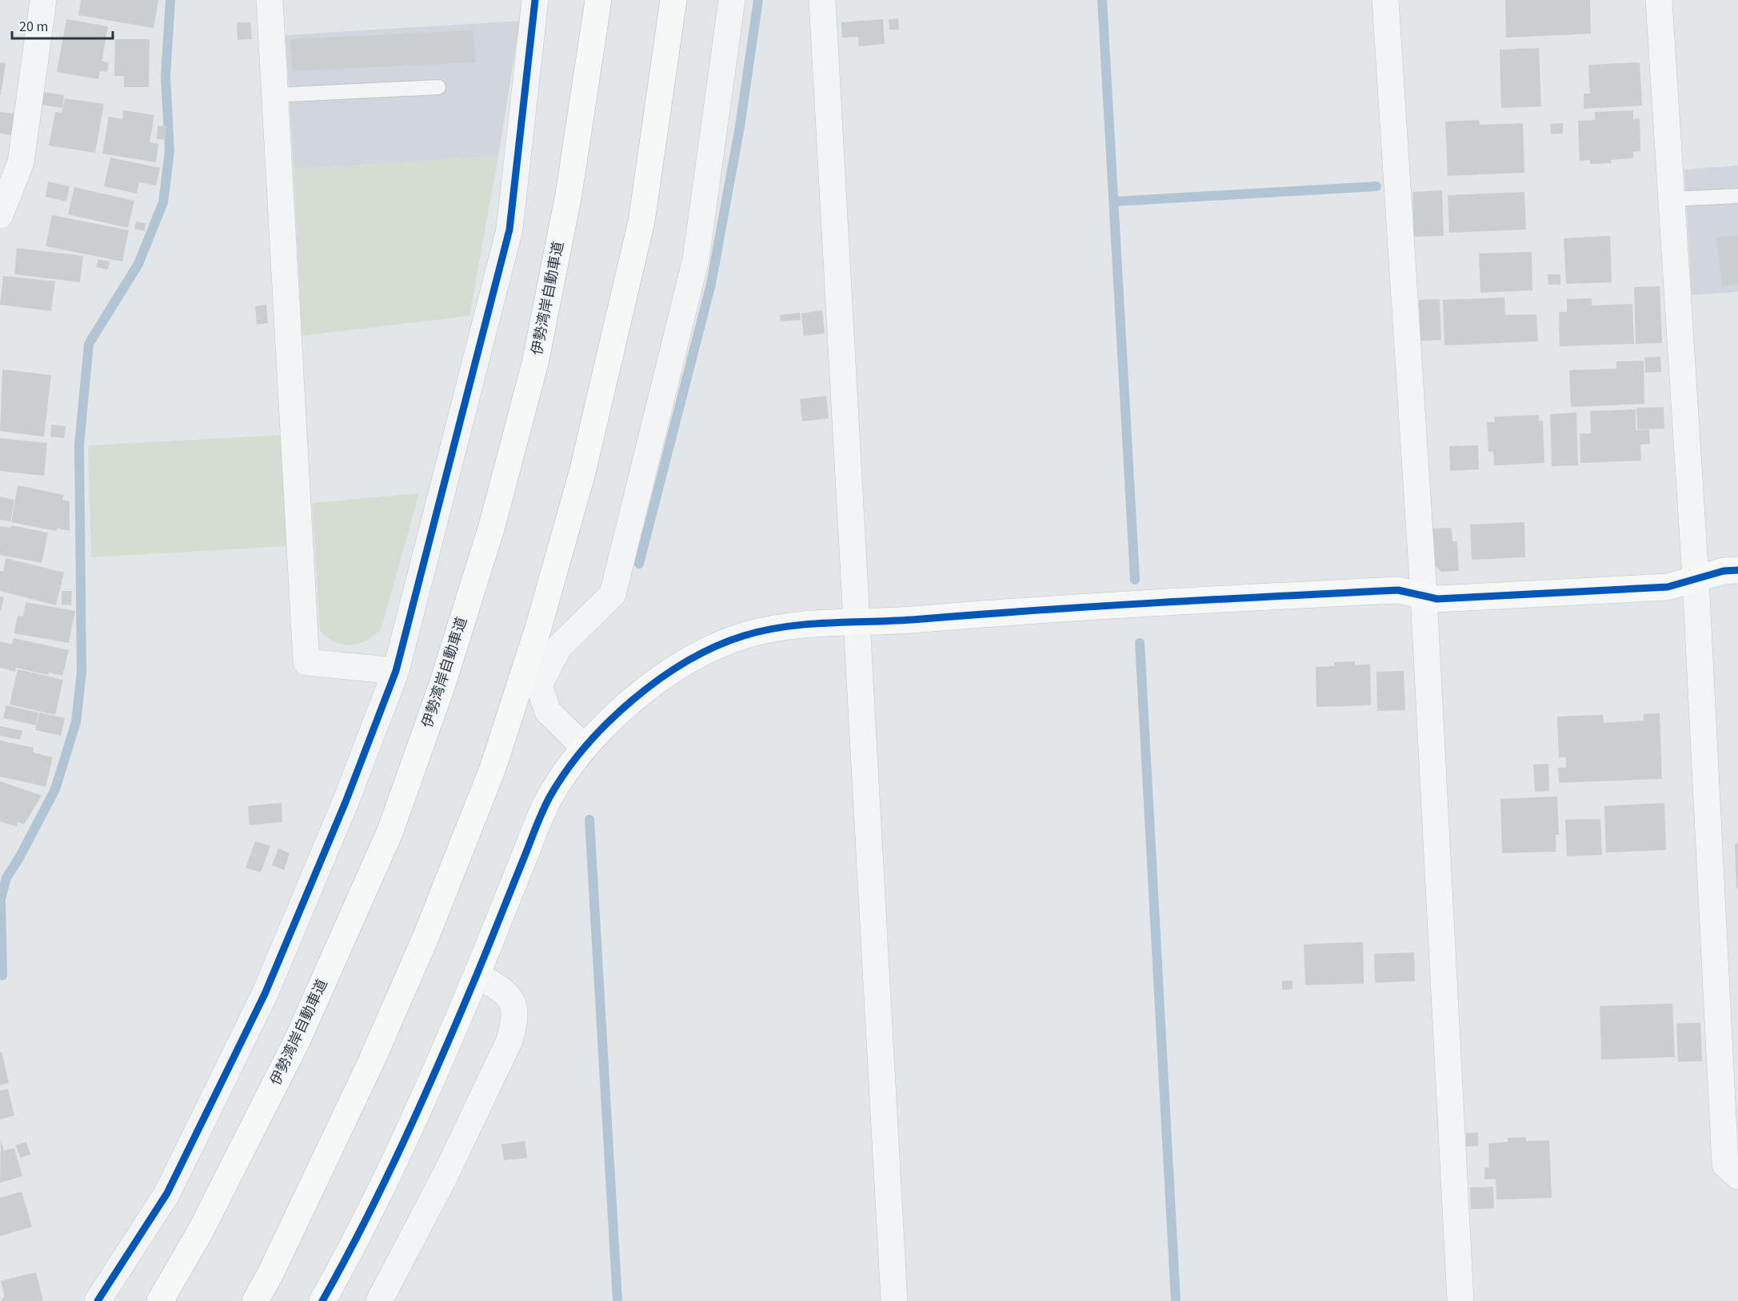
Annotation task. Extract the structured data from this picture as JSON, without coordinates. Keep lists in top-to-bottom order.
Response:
{
  "streets": {
    "main road": ["伊勢湾岸自動車道"]
  },
  "scale_bar": "20 m"
}
